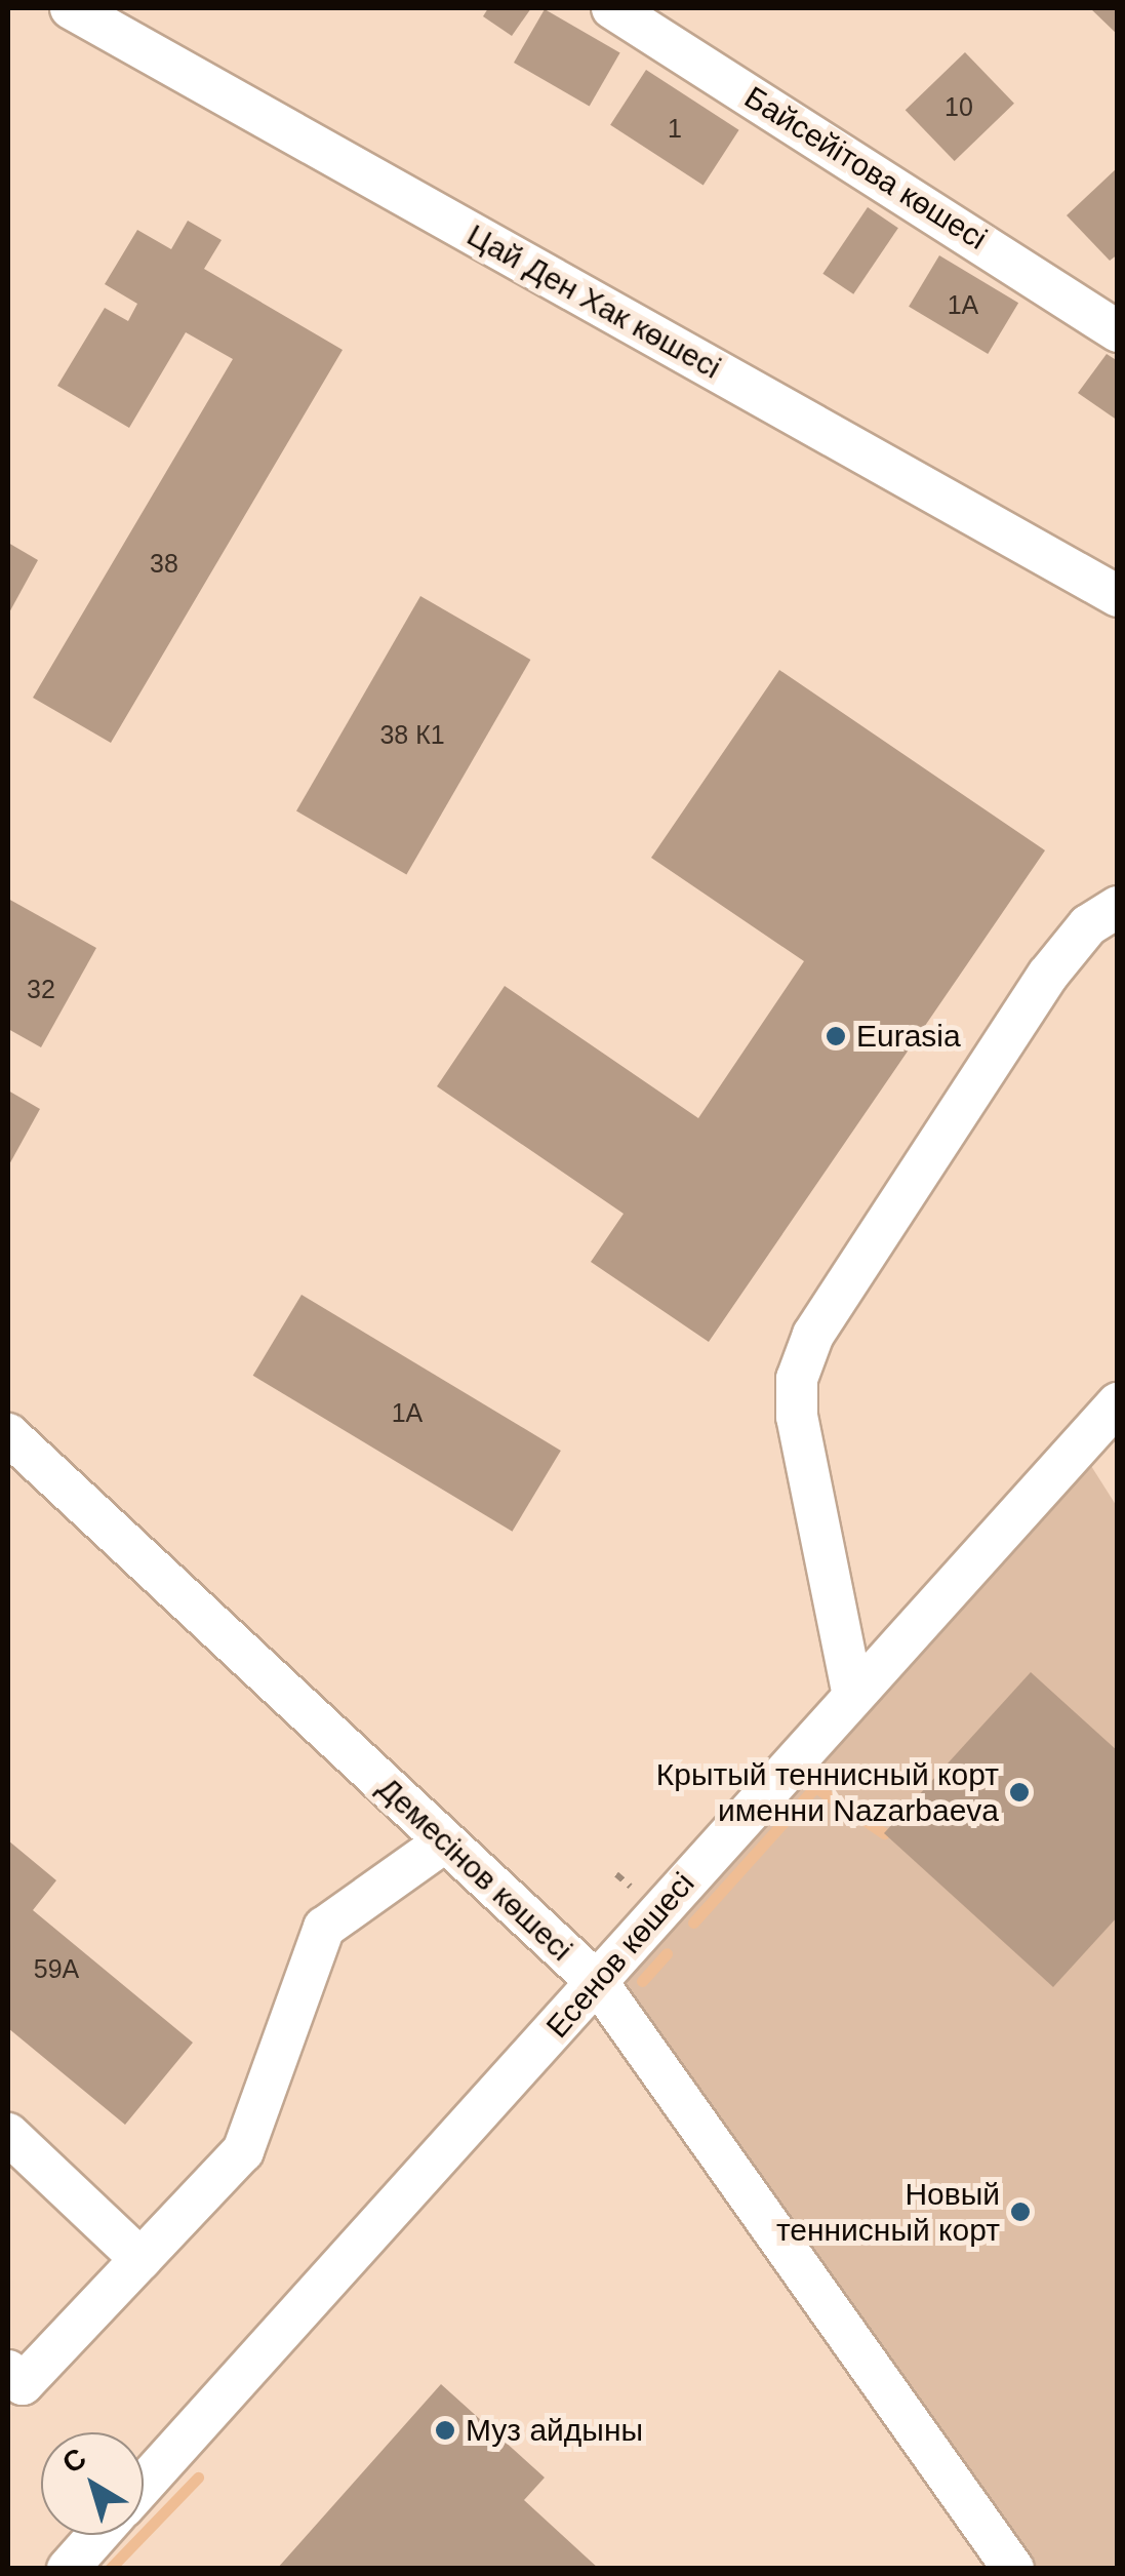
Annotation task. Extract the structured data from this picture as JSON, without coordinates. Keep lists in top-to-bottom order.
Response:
{
  "streets": {
    "street": [
      "Байсейітова көшесі",
      "Цай Ден Хак көшесі",
      "Демесінов көшесі",
      "Есенов көшесі"
    ]
  },
  "crossings": [
    ["Демесінов көшесі", "Есенов көшесі"]
  ],
  "places": [
    "Eurasia",
    "Крытый теннисный корт именни Nazarbaeva",
    "Новый теннисный корт",
    "Муз айдыны"
  ],
  "house_numbers": [
    "10",
    "1",
    "1А",
    "38",
    "38 К1",
    "32",
    "1А",
    "59А"
  ],
  "north": "top left"
}
